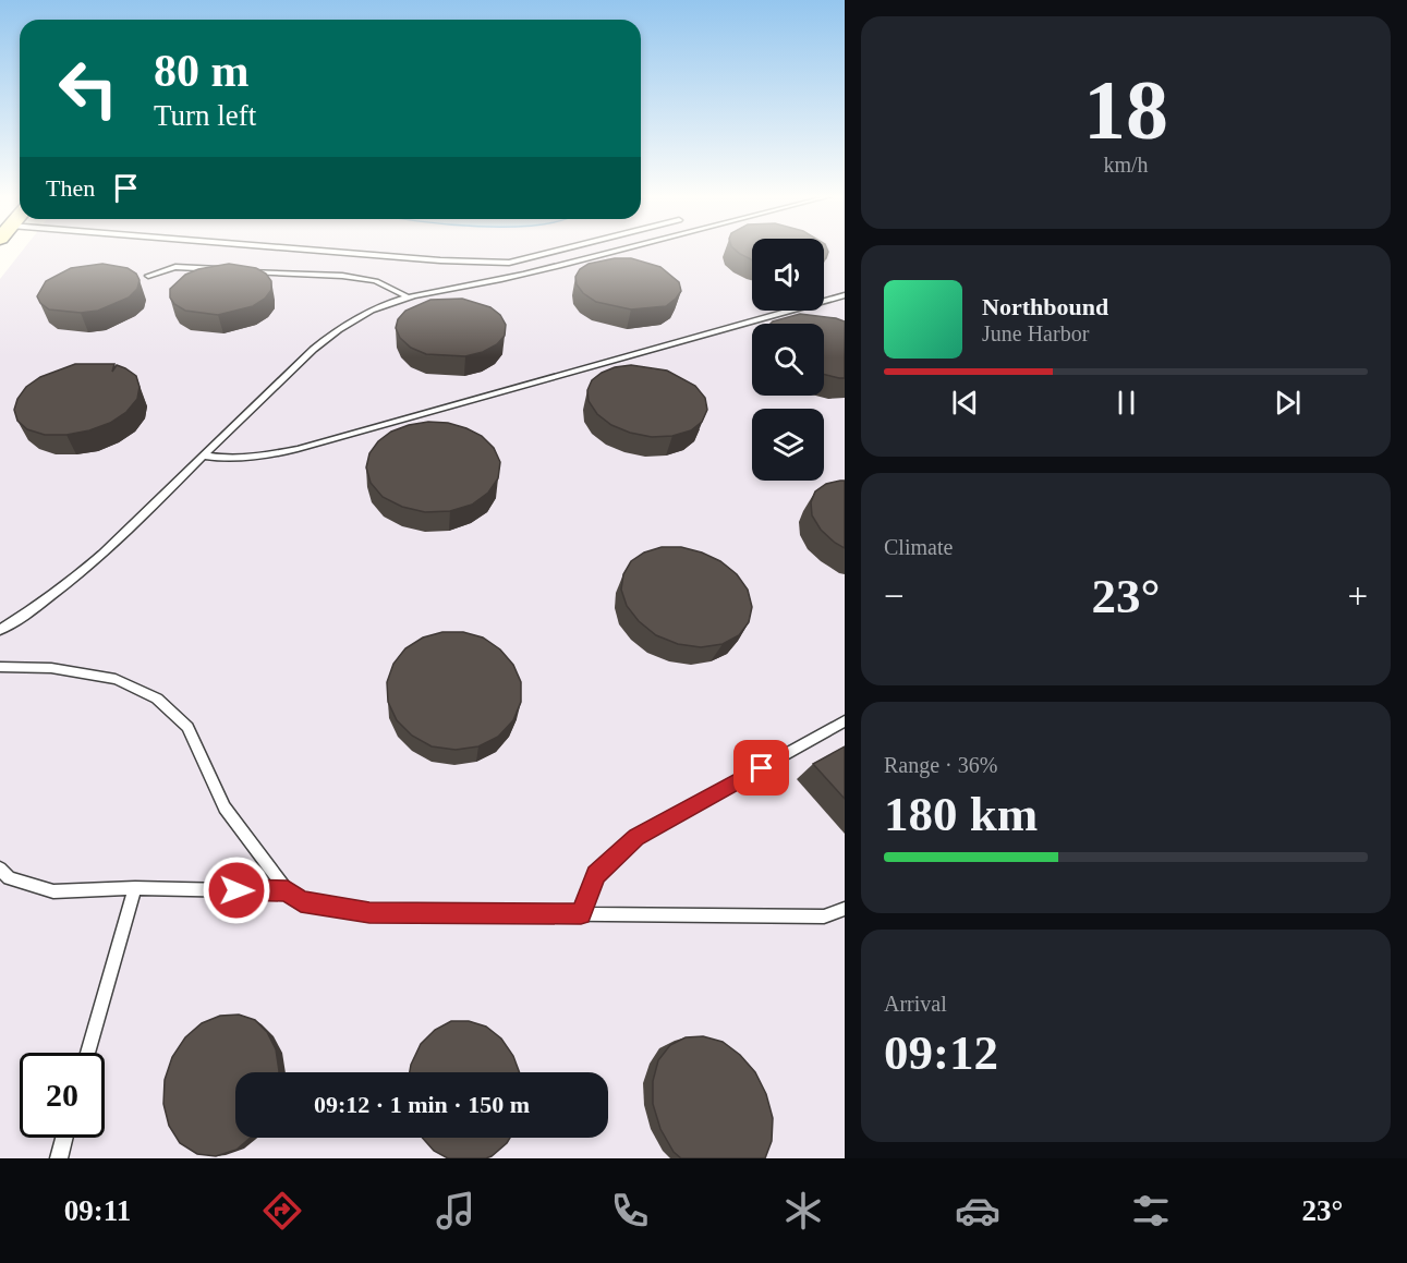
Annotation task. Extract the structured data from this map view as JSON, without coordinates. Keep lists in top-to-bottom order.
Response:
{
  "page": {
    "tile": [
      ["18", "km/h"],
      "Climate",
      ["Range · 36%", "180 km"],
      ["Arrival", "09:12"]
    ],
    "turn": ["80 m", "Turn left"],
    "then": "Then",
    "song": ["Northbound", "June Harbor"],
    "heat": ["−", "23°", "+"],
    "limit": "20",
    "trip": "09:12 · 1 min · 150 m",
    "tabs": ["09:11", "23°"]
  }
}
